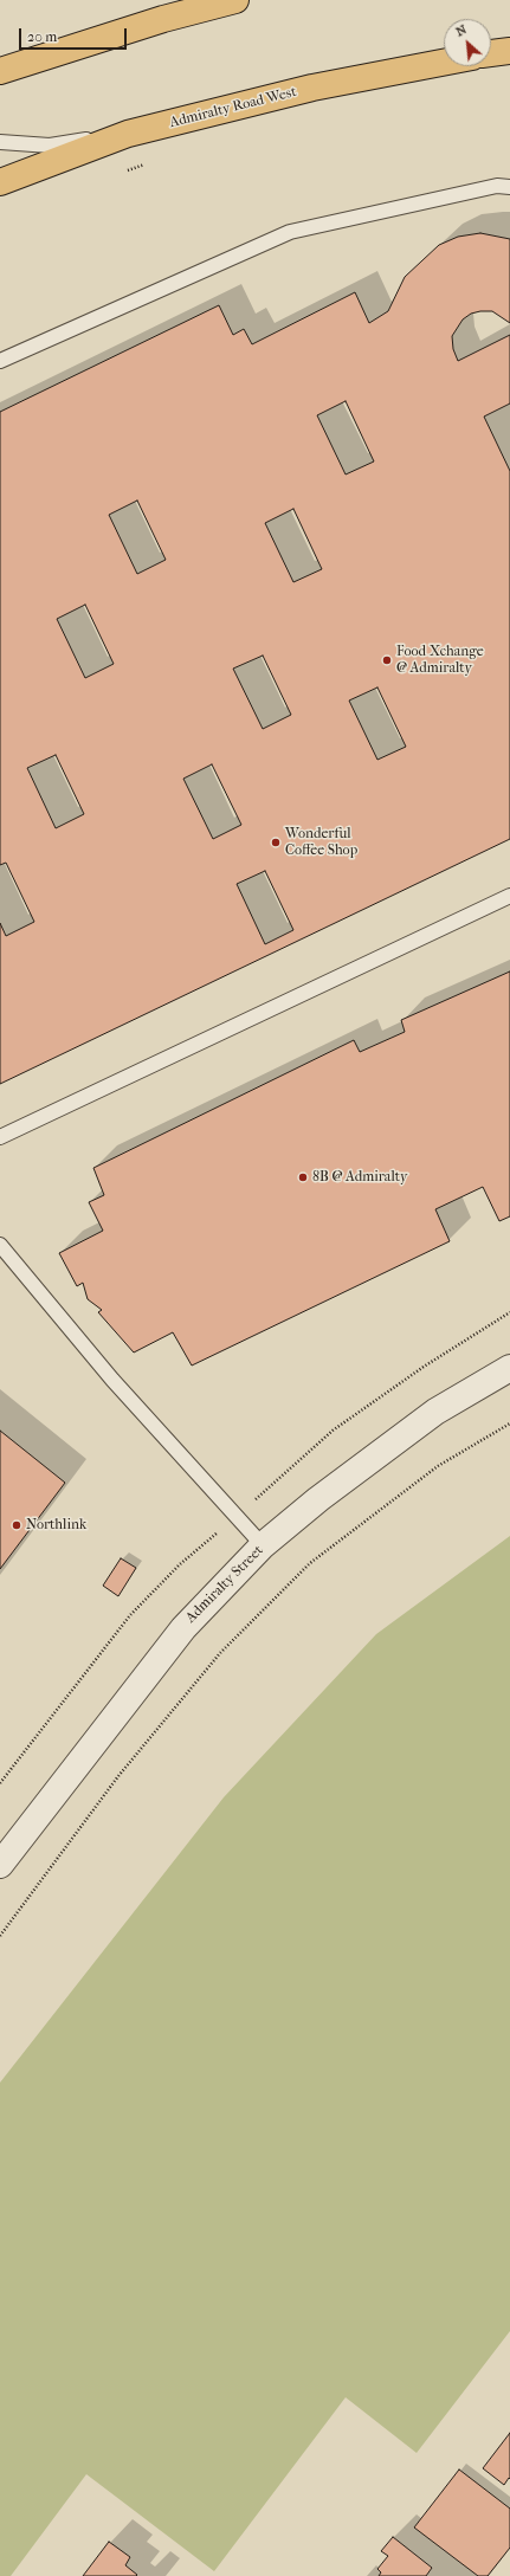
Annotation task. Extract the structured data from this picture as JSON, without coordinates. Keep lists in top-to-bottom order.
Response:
{
  "streets": {
    "main road": ["Admiralty Road West"],
    "street": ["Admiralty Street"]
  },
  "places": [
    "Food Xchange @ Admiralty",
    "Wonderful Coffee Shop",
    "8B @ Admiralty",
    "Northlink"
  ],
  "scale_bar": "20 m",
  "north": "top left"
}
